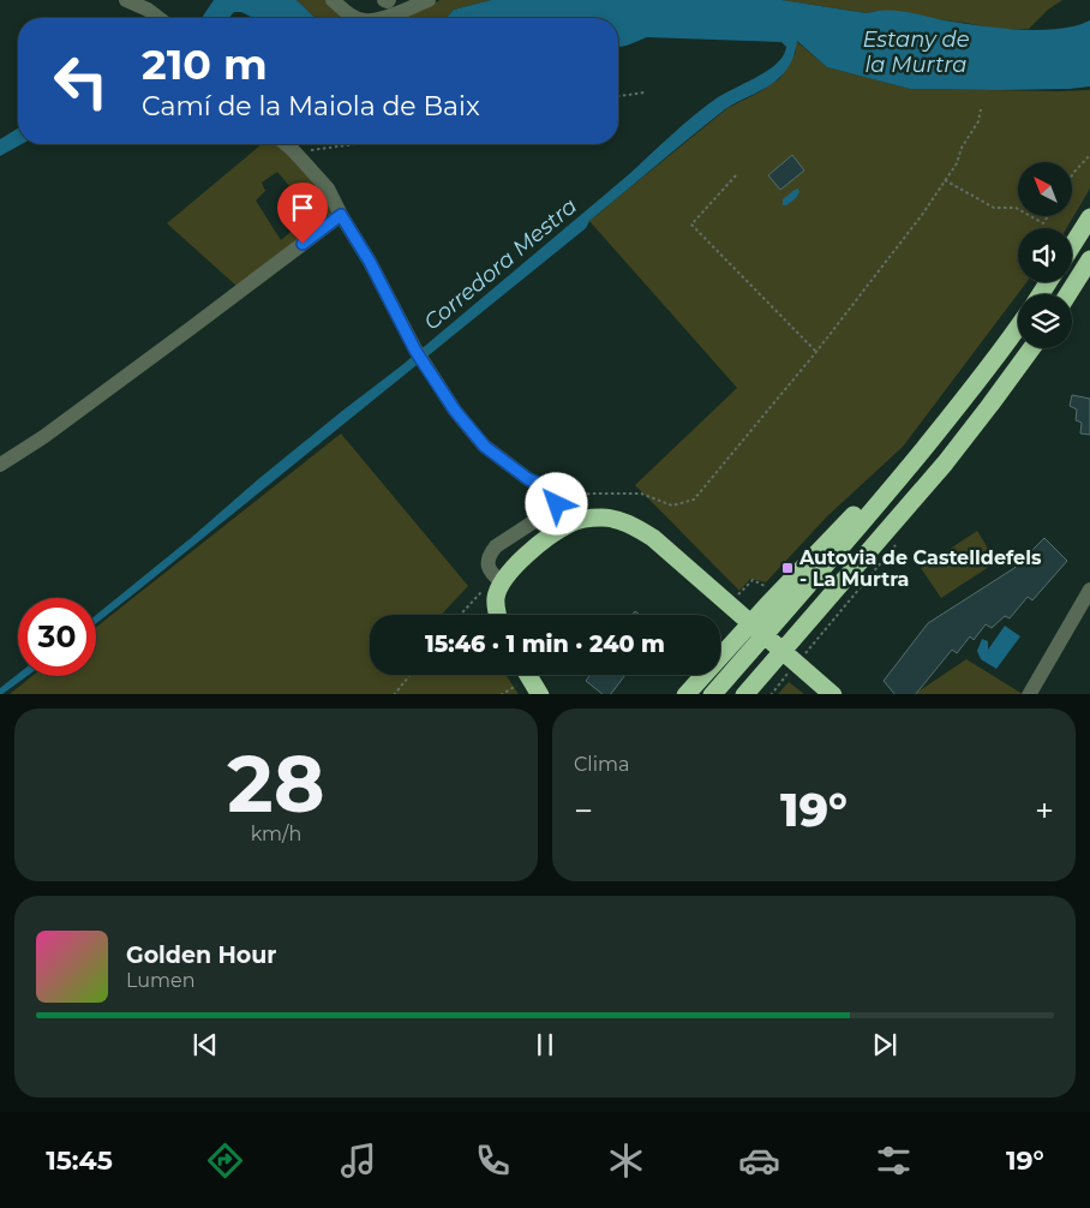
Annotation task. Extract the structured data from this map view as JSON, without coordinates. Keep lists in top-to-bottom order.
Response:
{
  "water": ["Estany de la Murtra", "Corredora Mestra"],
  "places": {
    "transit": ["Autovia de Castelldefels - La Murtra"]
  },
  "north": "top left",
  "page": {
    "turn": ["210 m", "Camí de la Maiola de Baix"],
    "limit": "30",
    "trip": "15:46 · 1 min · 240 m",
    "tile": [
      ["28", "km/h"],
      "Clima"
    ],
    "heat": ["−", "19°", "+"],
    "song": ["Golden Hour", "Lumen"],
    "tabs": ["15:45", "19°"]
  }
}
